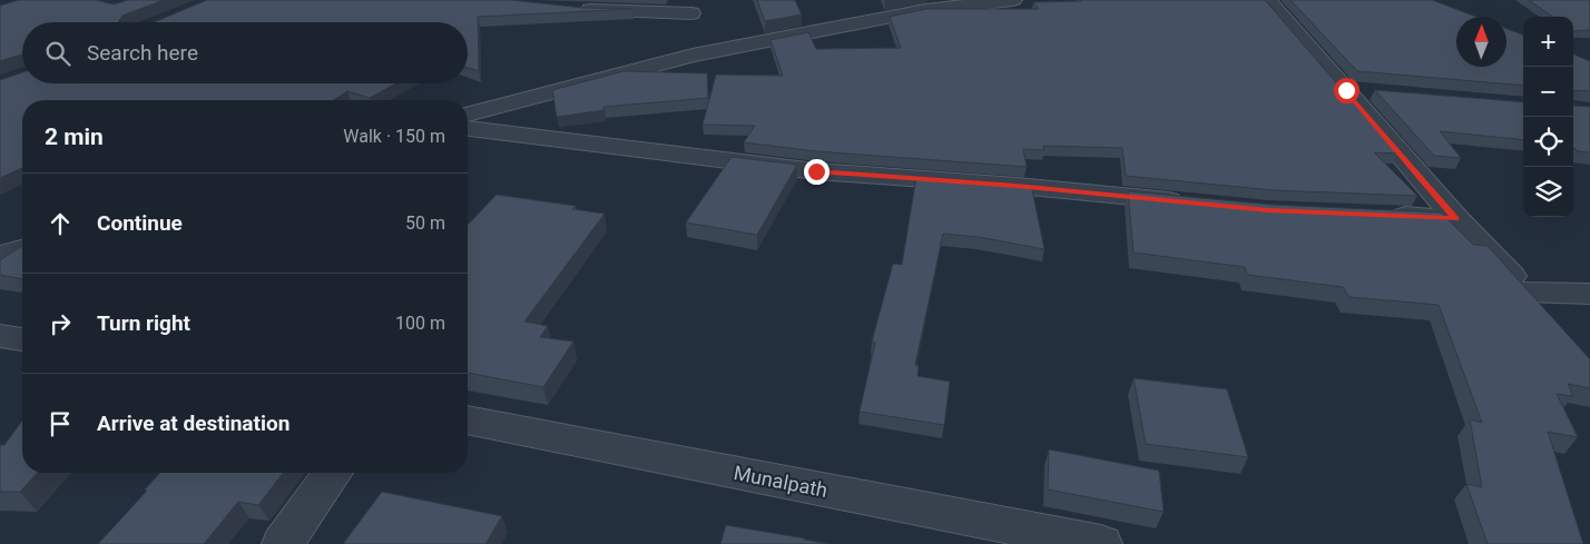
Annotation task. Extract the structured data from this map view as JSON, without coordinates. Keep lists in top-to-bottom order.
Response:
{
  "streets": {
    "street": ["Munalpath"]
  },
  "north": "top",
  "page": {
    "map_buttons": ["+", "−"],
    "search": "Search here",
    "heading": ["2 min", "Walk · 150 m"],
    "list": [
      ["Continue", "50 m"],
      ["Turn right", "100 m"],
      "Arrive at destination"
    ]
  }
}
